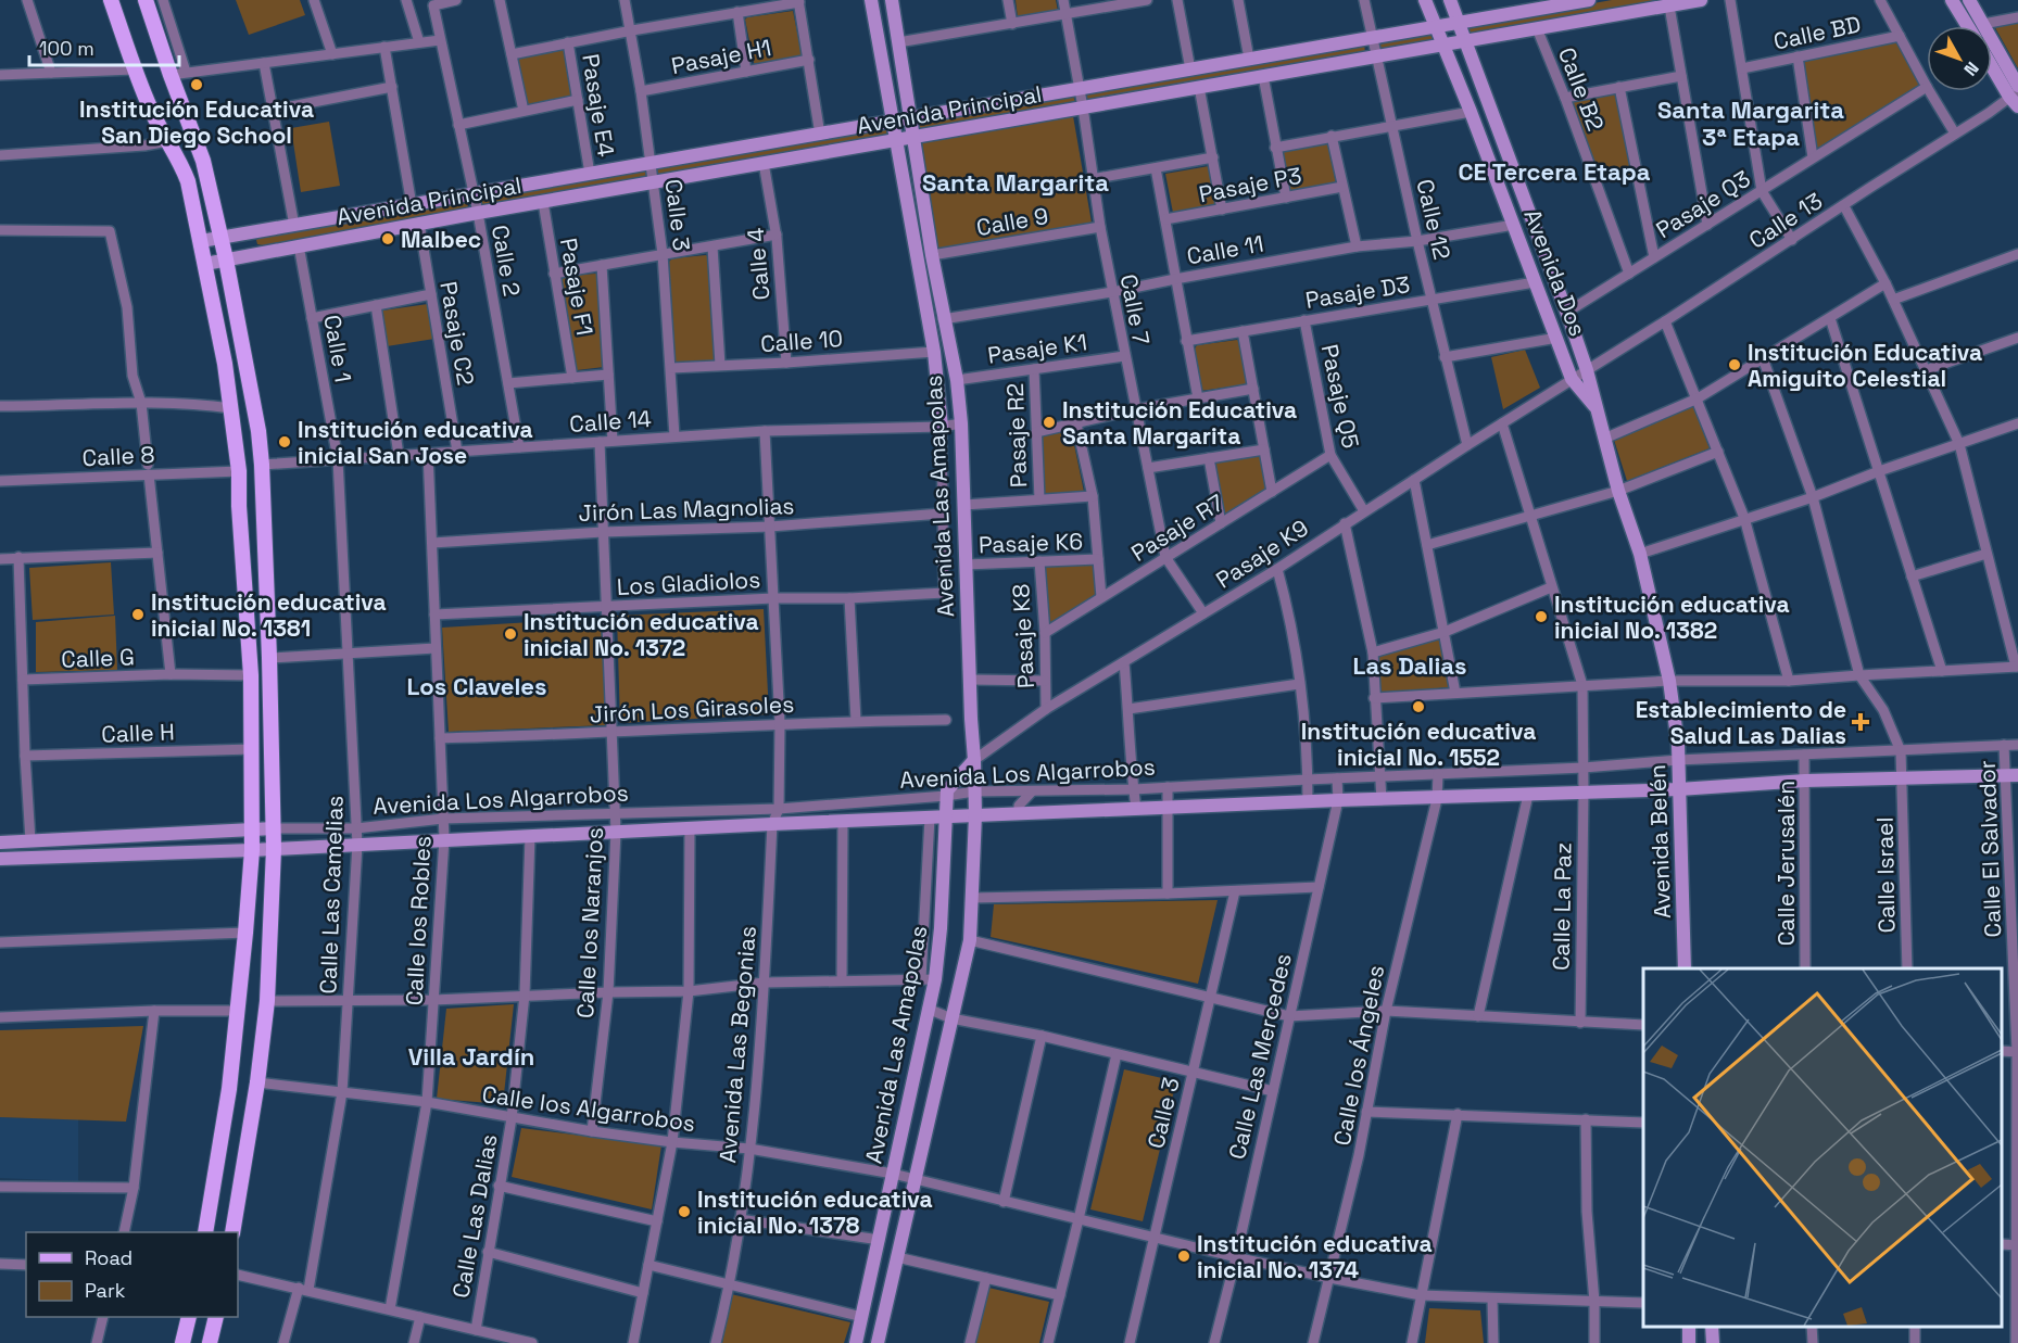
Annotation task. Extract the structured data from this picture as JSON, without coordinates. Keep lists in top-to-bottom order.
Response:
{
  "streets": {
    "street": [
      "Calle BD",
      "Pasaje H1",
      "Calle B2",
      "Pasaje E4",
      "Avenida Principal",
      "Pasaje P3",
      "Pasaje Q3",
      "Calle 3",
      "Calle 12",
      "Calle 13",
      "Calle 9",
      "Calle 11",
      "Calle 2",
      "Calle 4",
      "Avenida Dos",
      "Pasaje F1",
      "Pasaje D3",
      "Calle 7",
      "Pasaje C2",
      "Calle 10",
      "Calle 1",
      "Pasaje K1",
      "Pasaje Q5",
      "Calle 14",
      "Pasaje R2",
      "Calle 8",
      "Avenida Las Amapolas",
      "Jirón Las Magnolias",
      "Pasaje R7",
      "Pasaje K6",
      "Pasaje K9",
      "Los Gladiolos",
      "Pasaje K8",
      "Calle G",
      "Jirón Los Girasoles",
      "Calle H",
      "Avenida Los Algarrobos",
      "Avenida Belén",
      "Calle El Salvador",
      "Calle Jerusalén",
      "Calle Israel",
      "Calle Las Camelias",
      "Calle La Paz",
      "Calle los Robles",
      "Calle los Naranjos",
      "Avenida Las Begonias",
      "Calle los Ángeles",
      "Calle Las Mercedes",
      "Calle los Algarrobos",
      "Calle Las Dalias"
    ]
  },
  "crossings": [
    ["Pasaje H1", "Calle 3"],
    ["Calle B2", "Avenida Principal"],
    ["Calle B2", "Pasaje Q3"],
    ["Pasaje E4", "Avenida Principal"],
    ["Avenida Principal", "Calle 3"],
    ["Avenida Principal", "Calle 12"],
    ["Avenida Principal", "Calle 2"],
    ["Avenida Principal", "Calle 4"],
    ["Avenida Principal", "Avenida Dos"],
    ["Avenida Principal", "Pasaje F1"],
    ["Avenida Principal", "Calle 7"],
    ["Avenida Principal", "Pasaje C2"],
    ["Avenida Principal", "Calle 1"],
    ["Avenida Principal", "Avenida Las Amapolas"],
    ["Pasaje Q3", "Avenida Dos"],
    ["Calle 3", "Calle 10"],
    ["Calle 3", "Calle 14"],
    ["Calle 3", "Calle los Algarrobos"],
    ["Calle 12", "Calle 11"],
    ["Calle 12", "Pasaje D3"],
    ["Calle 12", "Pasaje K9"],
    ["Calle 13", "Avenida Dos"],
    ["Calle 13", "Pasaje K9"],
    ["Calle 13", "Avenida Belén"],
    ["Calle 9", "Calle 7"],
    ["Calle 9", "Avenida Las Amapolas"],
    ["Calle 11", "Avenida Dos"],
    ["Calle 11", "Calle 7"],
    ["Calle 11", "Avenida Las Amapolas"],
    ["Calle 2", "Calle 14"],
    ["Calle 4", "Calle 10"],
    ["Avenida Dos", "Pasaje D3"],
    ["Avenida Dos", "Pasaje K9"],
    ["Avenida Dos", "Avenida Belén"],
    ["Pasaje D3", "Pasaje Q5"],
    ["Calle 7", "Pasaje K1"],
    ["Calle 7", "Pasaje R7"],
    ["Calle 7", "Pasaje K9"],
    ["Pasaje C2", "Calle 14"],
    ["Calle 10", "Avenida Las Amapolas"],
    ["Calle 1", "Calle 14"],
    ["Calle 1", "Calle Las Camelias"],
    ["Pasaje K1", "Pasaje R2"],
    ["Pasaje K1", "Avenida Las Amapolas"],
    ["Pasaje Q5", "Pasaje R7"],
    ["Pasaje Q5", "Pasaje K9"],
    ["Calle 14", "Avenida Las Amapolas"],
    ["Calle 14", "Calle Las Camelias"],
    ["Calle 14", "Calle los Robles"],
    ["Calle 14", "Calle los Naranjos"],
    ["Avenida Las Amapolas", "Pasaje K6"],
    ["Avenida Las Amapolas", "Pasaje K9"],
    ["Avenida Las Amapolas", "Avenida Los Algarrobos"],
    ["Avenida Las Amapolas", "Calle los Algarrobos"],
    ["Jirón Las Magnolias", "Los Gladiolos"],
    ["Jirón Las Magnolias", "Calle los Robles"],
    ["Jirón Las Magnolias", "Calle los Naranjos"],
    ["Pasaje R7", "Pasaje K8"],
    ["Pasaje K6", "Pasaje K8"],
    ["Pasaje K9", "Pasaje K8"],
    ["Pasaje K9", "Avenida Belén"],
    ["Pasaje K9", "Calle La Paz"],
    ["Los Gladiolos", "Calle los Robles"],
    ["Los Gladiolos", "Calle los Naranjos"],
    ["Jirón Los Girasoles", "Calle los Robles"],
    ["Jirón Los Girasoles", "Calle los Naranjos"],
    ["Avenida Los Algarrobos", "Avenida Belén"],
    ["Avenida Los Algarrobos", "Calle El Salvador"],
    ["Avenida Los Algarrobos", "Calle Jerusalén"],
    ["Avenida Los Algarrobos", "Calle Israel"],
    ["Avenida Los Algarrobos", "Calle Las Camelias"],
    ["Avenida Los Algarrobos", "Calle La Paz"],
    ["Avenida Los Algarrobos", "Calle los Robles"],
    ["Avenida Los Algarrobos", "Calle los Naranjos"],
    ["Avenida Los Algarrobos", "Avenida Las Begonias"],
    ["Avenida Los Algarrobos", "Calle los Ángeles"],
    ["Avenida Los Algarrobos", "Calle Las Mercedes"],
    ["Avenida Los Algarrobos", "Calle Las Dalias"],
    ["Calle Las Camelias", "Calle los Algarrobos"],
    ["Calle los Robles", "Calle los Algarrobos"],
    ["Calle los Naranjos", "Calle los Algarrobos"],
    ["Avenida Las Begonias", "Calle los Algarrobos"],
    ["Calle los Ángeles", "Calle los Algarrobos"],
    ["Calle Las Mercedes", "Calle los Algarrobos"],
    ["Calle los Algarrobos", "Calle Las Dalias"]
  ],
  "districts": [
    "Santa Margarita 3ª Etapa",
    "CE Tercera Etapa",
    "Santa Margarita",
    "Las Dalias",
    "Los Claveles",
    "Villa Jardín"
  ],
  "places": {
    "other": [
      "Institución Educativa San Diego School",
      "Malbec",
      "Institución Educativa Amiguito Celestial",
      "Institución Educativa Santa Margarita",
      "Institución educativa inicial San Jose",
      "Institución educativa inicial No. 1381",
      "Institución educativa inicial No. 1382",
      "Institución educativa inicial No. 1372",
      "Institución educativa inicial No. 1552",
      "Institución educativa inicial No. 1378",
      "Institución educativa inicial No. 1374"
    ],
    "health": ["Establecimiento de Salud Las Dalias"]
  },
  "legend": ["Road", "Park"],
  "scale_bar": "100 m",
  "north": "bottom right"
}
